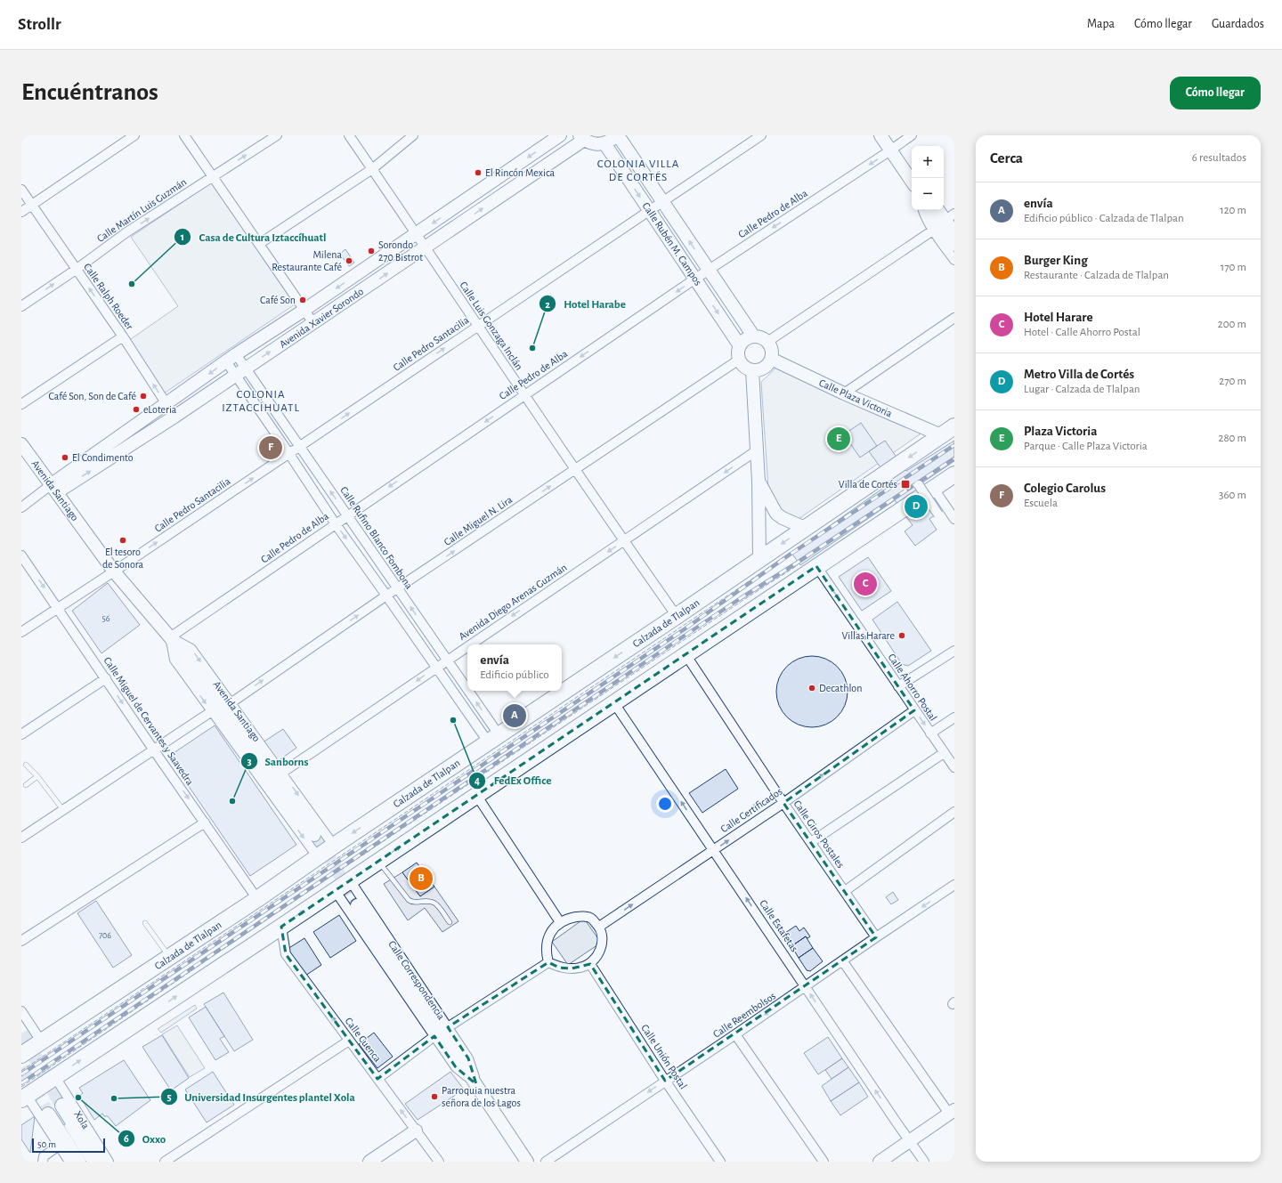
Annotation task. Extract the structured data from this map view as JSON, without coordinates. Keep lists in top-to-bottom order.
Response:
{
  "streets": {
    "highway": ["Calzada de Tlalpan"],
    "main road": ["Xola"],
    "street": [
      "Calle Martín Luis Guzmán",
      "Calle Pedro de Alba",
      "Calle Rubén M. Campos",
      "Calle Ralph Roeder",
      "Avenida Xavier Sorondo",
      "Calle Luis Gonzaga Inclán",
      "Calle Pedro Santacilia",
      "Calle Plaza Victoria",
      "Avenida Santiago",
      "Calle Miguel N. Lira",
      "Calle Rufino Blanco Fombona",
      "Avenida Diego Arenas Guzmán",
      "Calle Ahorro Postal",
      "Calle Miguel de Cervantes y Saavedra",
      "Calle Certificados",
      "Calle Giros Postales",
      "Calle Estafetas",
      "Calle Correspondencia",
      "Calle Reembolsos",
      "Calle Cuenca",
      "Calle Unión Postal"
    ]
  },
  "crossings": [
    ["Calle Martín Luis Guzmán", "Calle Ralph Roeder"],
    ["Calle Pedro de Alba", "Calle Rubén M. Campos"],
    ["Calle Pedro de Alba", "Calle Luis Gonzaga Inclán"],
    ["Calle Pedro de Alba", "Avenida Santiago"],
    ["Calle Pedro de Alba", "Calle Rufino Blanco Fombona"],
    ["Calle Rubén M. Campos", "Calle Pedro Santacilia"],
    ["Calle Rubén M. Campos", "Calle Plaza Victoria"],
    ["Calle Rubén M. Campos", "Calle Miguel N. Lira"],
    ["Calle Ralph Roeder", "Avenida Xavier Sorondo"],
    ["Avenida Xavier Sorondo", "Calle Luis Gonzaga Inclán"],
    ["Avenida Xavier Sorondo", "Avenida Santiago"],
    ["Avenida Xavier Sorondo", "Calle Rufino Blanco Fombona"],
    ["Calle Luis Gonzaga Inclán", "Calle Pedro Santacilia"],
    ["Calle Luis Gonzaga Inclán", "Calle Miguel N. Lira"],
    ["Calle Luis Gonzaga Inclán", "Avenida Diego Arenas Guzmán"],
    ["Calle Luis Gonzaga Inclán", "Calzada de Tlalpan"],
    ["Calle Pedro Santacilia", "Avenida Santiago"],
    ["Calle Pedro Santacilia", "Calle Rufino Blanco Fombona"],
    ["Calle Pedro Santacilia", "Calle Miguel de Cervantes y Saavedra"],
    ["Calle Plaza Victoria", "Calle Miguel N. Lira"],
    ["Calle Plaza Victoria", "Calzada de Tlalpan"],
    ["Avenida Santiago", "Calle Miguel N. Lira"],
    ["Avenida Santiago", "Avenida Diego Arenas Guzmán"],
    ["Avenida Santiago", "Calzada de Tlalpan"],
    ["Calle Miguel N. Lira", "Calle Rufino Blanco Fombona"],
    ["Calle Rufino Blanco Fombona", "Avenida Diego Arenas Guzmán"],
    ["Calle Rufino Blanco Fombona", "Calzada de Tlalpan"],
    ["Calzada de Tlalpan", "Calle Miguel de Cervantes y Saavedra"],
    ["Calle Ahorro Postal", "Calle Certificados"],
    ["Calle Certificados", "Calle Giros Postales"],
    ["Calle Certificados", "Calle Estafetas"],
    ["Calle Certificados", "Calle Unión Postal"],
    ["Calle Giros Postales", "Calle Reembolsos"],
    ["Calle Estafetas", "Calle Reembolsos"],
    ["Calle Reembolsos", "Calle Unión Postal"]
  ],
  "one_way": [
    "Calle Pedro de Alba",
    "Calle Ralph Roeder",
    "Calle Pedro Santacilia",
    "Calle Miguel N. Lira",
    "Avenida Diego Arenas Guzmán",
    "Calle Ahorro Postal",
    "Calle Miguel de Cervantes y Saavedra",
    "Calle Reembolsos",
    "Calle Cuenca"
  ],
  "districts": ["COLONIA VILLA DE CORTÉS", "COLONIA IZTACCÍHUATL"],
  "places": {
    "other": [
      "El Rincón Mexica",
      "Sorondo 270 Bistrot",
      "Milena Restaurante Café",
      "Casa de Cultura Iztaccíhuatl",
      "Café Son",
      "Hotel Harabe",
      "Café Son, Son de Café",
      "eLoteria",
      "El Condimento",
      "El tesoro de Sonora",
      "Villas Harare",
      "Decathlon",
      "FedEx Office",
      "Sanborns",
      "Parroquia nuestra señora de los Lagos",
      "Oxxo",
      "Universidad Insurgentes plantel Xola"
    ],
    "transit": ["Villa de Cortés"]
  },
  "house_numbers": ["56", "706"],
  "scale_bar": "50 m",
  "page": {
    "header": "Strollr",
    "nav": ["Mapa", "Cómo llegar", "Guardados"],
    "buttons": "Cómo llegar",
    "title": "Encuéntranos",
    "heading": ["Cerca", "6 resultados"],
    "map_buttons": ["+", "−"],
    "list": [
      {
        "mark": "A",
        "name": "envía",
        "note": "Edificio público · Calzada de Tlalpan",
        "value": "120 m"
      },
      {
        "mark": "B",
        "name": "Burger King",
        "note": "Restaurante · Calzada de Tlalpan",
        "value": "170 m"
      },
      {
        "mark": "C",
        "name": "Hotel Harare",
        "note": "Hotel · Calle Ahorro Postal",
        "value": "200 m"
      },
      {
        "mark": "D",
        "name": "Metro Villa de Cortés",
        "note": "Lugar · Calzada de Tlalpan",
        "value": "270 m"
      },
      {
        "mark": "E",
        "name": "Plaza Victoria",
        "note": "Parque · Calle Plaza Victoria",
        "value": "280 m"
      },
      {
        "mark": "F",
        "name": "Colegio Carolus",
        "note": "Escuela",
        "value": "360 m"
      }
    ],
    "pins": [
      "E",
      "F",
      "D",
      "C",
      "A",
      "B"
    ],
    "popup": ["envía", "Edificio público"],
    "scale": "50 m"
  }
}
